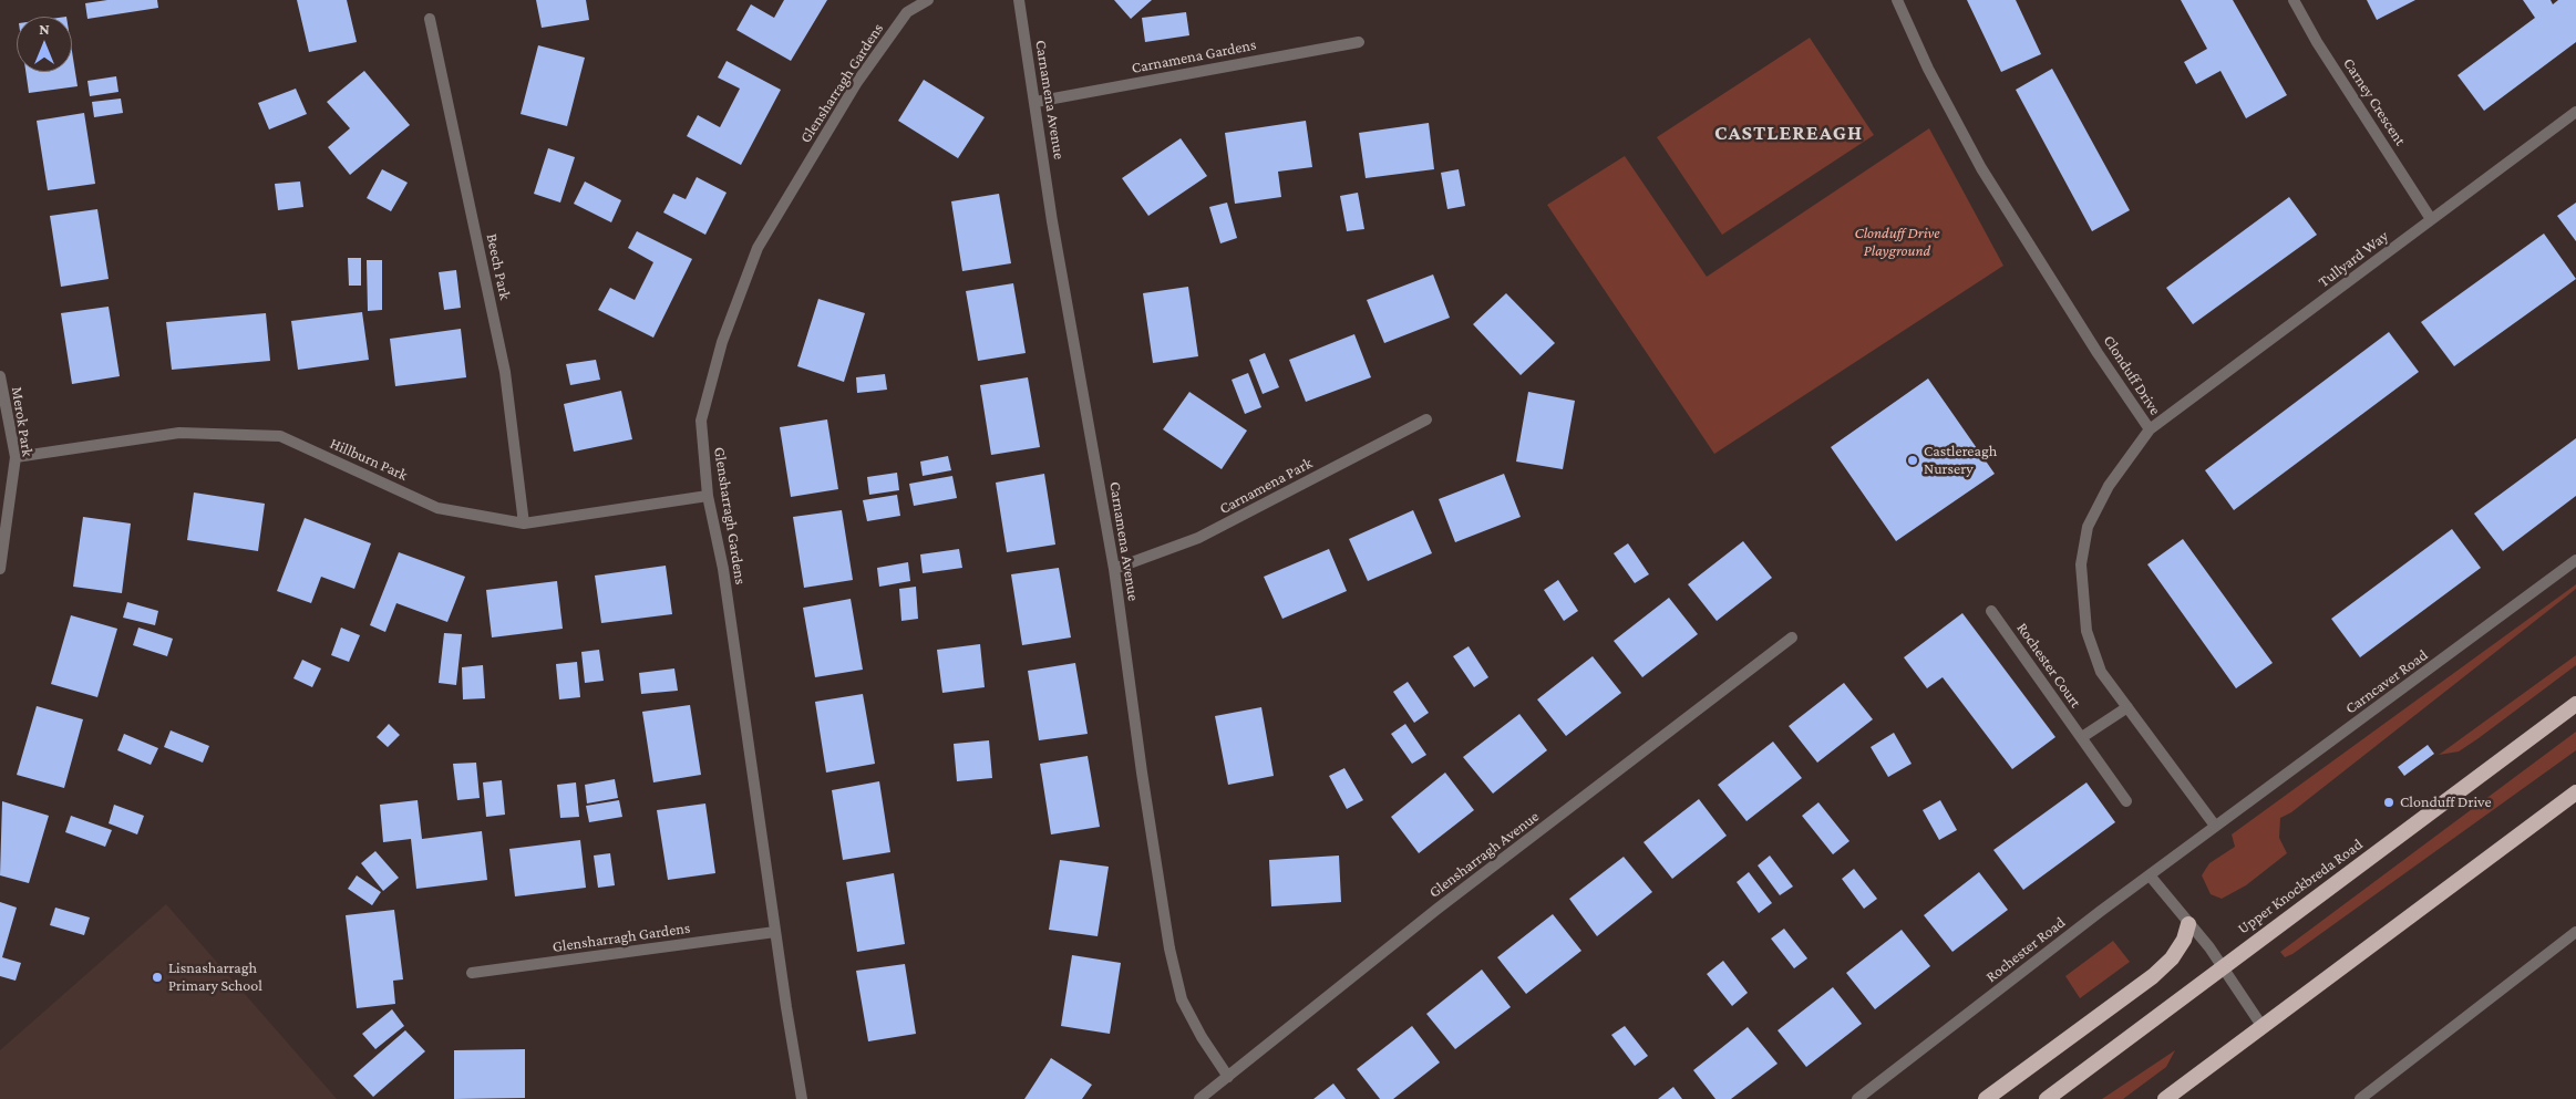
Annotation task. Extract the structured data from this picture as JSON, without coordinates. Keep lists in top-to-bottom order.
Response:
{
  "streets": {
    "highway": ["Upper Knockbreda Road"],
    "street": [
      "Carnamena Gardens",
      "Glensharragh Gardens",
      "Carnamena Avenue",
      "Carney Crescent",
      "Tullyard Way",
      "Beech Park",
      "Clonduff Drive",
      "Merok Park",
      "Hillburn Park",
      "Carnamena Park",
      "Rochester Court",
      "Carncaver Road",
      "Glensharragh Avenue",
      "Rochester Road"
    ]
  },
  "crossings": [
    ["Carnamena Gardens", "Carnamena Avenue"],
    ["Glensharragh Gardens", "Hillburn Park"],
    ["Carnamena Avenue", "Carnamena Park"],
    ["Carnamena Avenue", "Glensharragh Avenue"],
    ["Carney Crescent", "Tullyard Way"],
    ["Tullyard Way", "Clonduff Drive"],
    ["Beech Park", "Hillburn Park"],
    ["Clonduff Drive", "Carncaver Road"],
    ["Clonduff Drive", "Rochester Road"],
    ["Merok Park", "Hillburn Park"],
    ["Carncaver Road", "Rochester Road"]
  ],
  "districts": ["CASTLEREAGH"],
  "parks": ["Clonduff Drive Playground"],
  "places": ["Castlereagh Nursery", "Clonduff Drive", "Lisnasharragh Primary School"],
  "north": "top"
}
